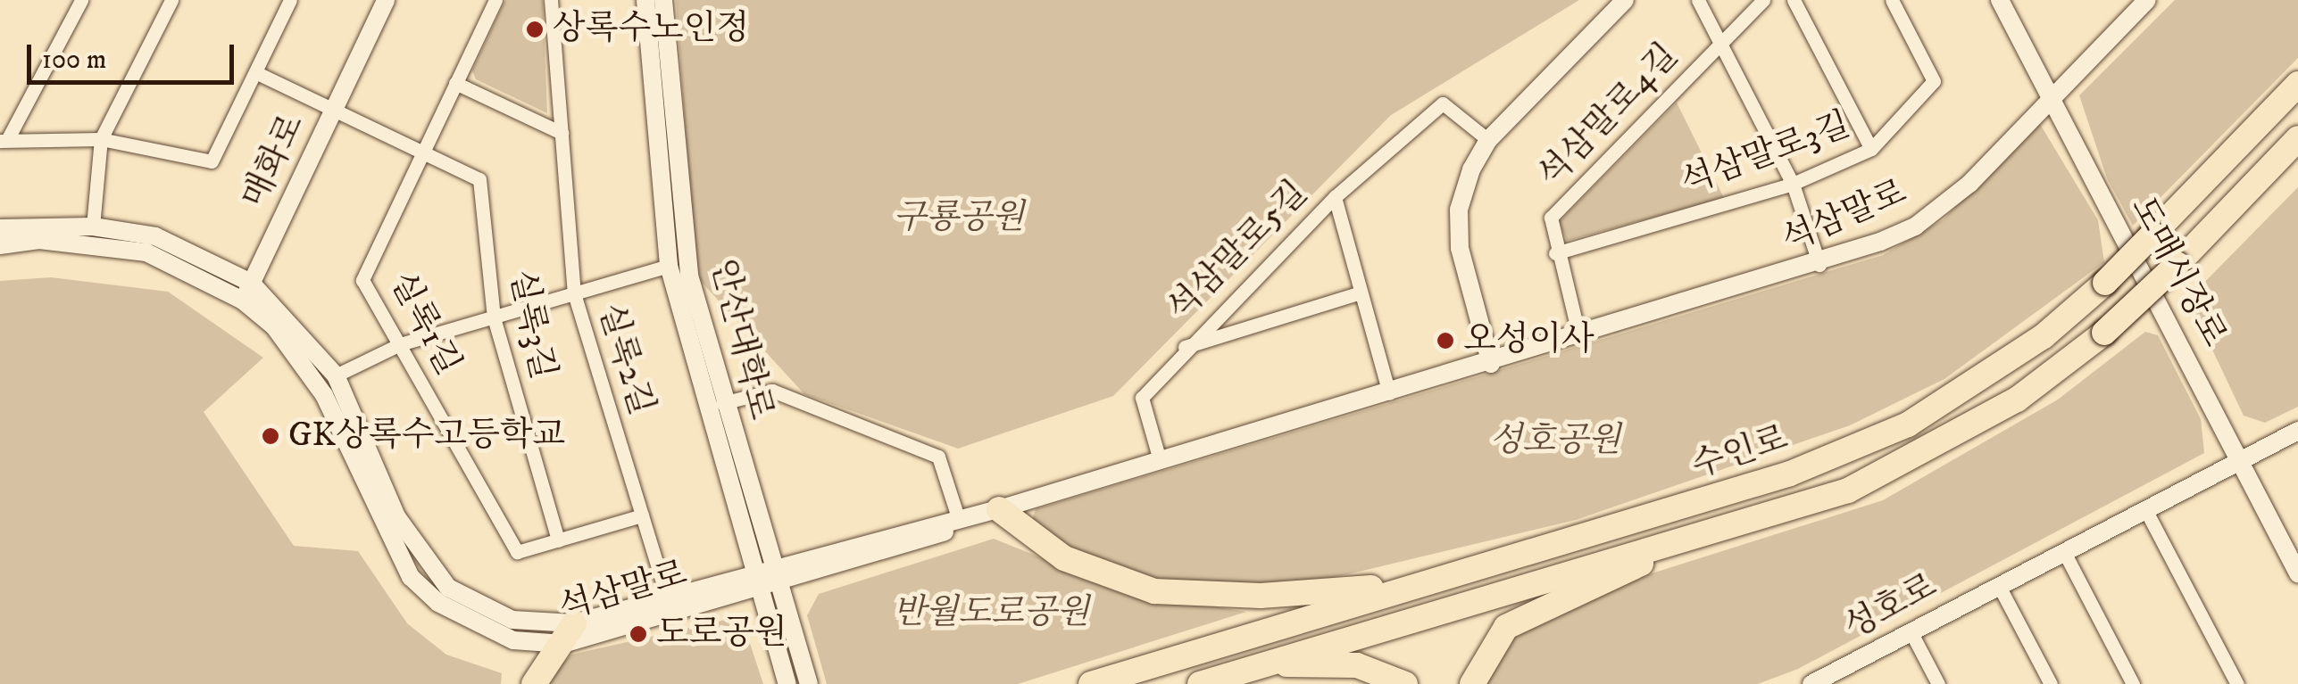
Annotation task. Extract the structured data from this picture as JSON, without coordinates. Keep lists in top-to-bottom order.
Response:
{
  "streets": {
    "highway": ["수인로"],
    "street": [
      "석삼말로4길",
      "석삼말로3길",
      "매화로",
      "석삼말로",
      "석삼말로5길",
      "도매시장로",
      "실록1길",
      "실록3길",
      "안산대학로",
      "실록2길",
      "성호로"
    ]
  },
  "crossings": [
    ["석삼말로4길", "석삼말로3길"],
    ["석삼말로4길", "석삼말로"],
    ["매화로", "석삼말로"],
    ["석삼말로", "석삼말로5길"],
    ["석삼말로", "도매시장로"],
    ["석삼말로", "안산대학로"],
    ["석삼말로", "실록2길"],
    ["도매시장로", "성호로"],
    ["실록1길", "실록3길"],
    ["실록1길", "실록2길"]
  ],
  "parks": ["구룡공원", "성호공원", "반월도로공원"],
  "places": [
    "상록수노인정",
    "오성이사",
    "GK상록수고등학교",
    "도로공원"
  ],
  "scale_bar": "100 m"
}
